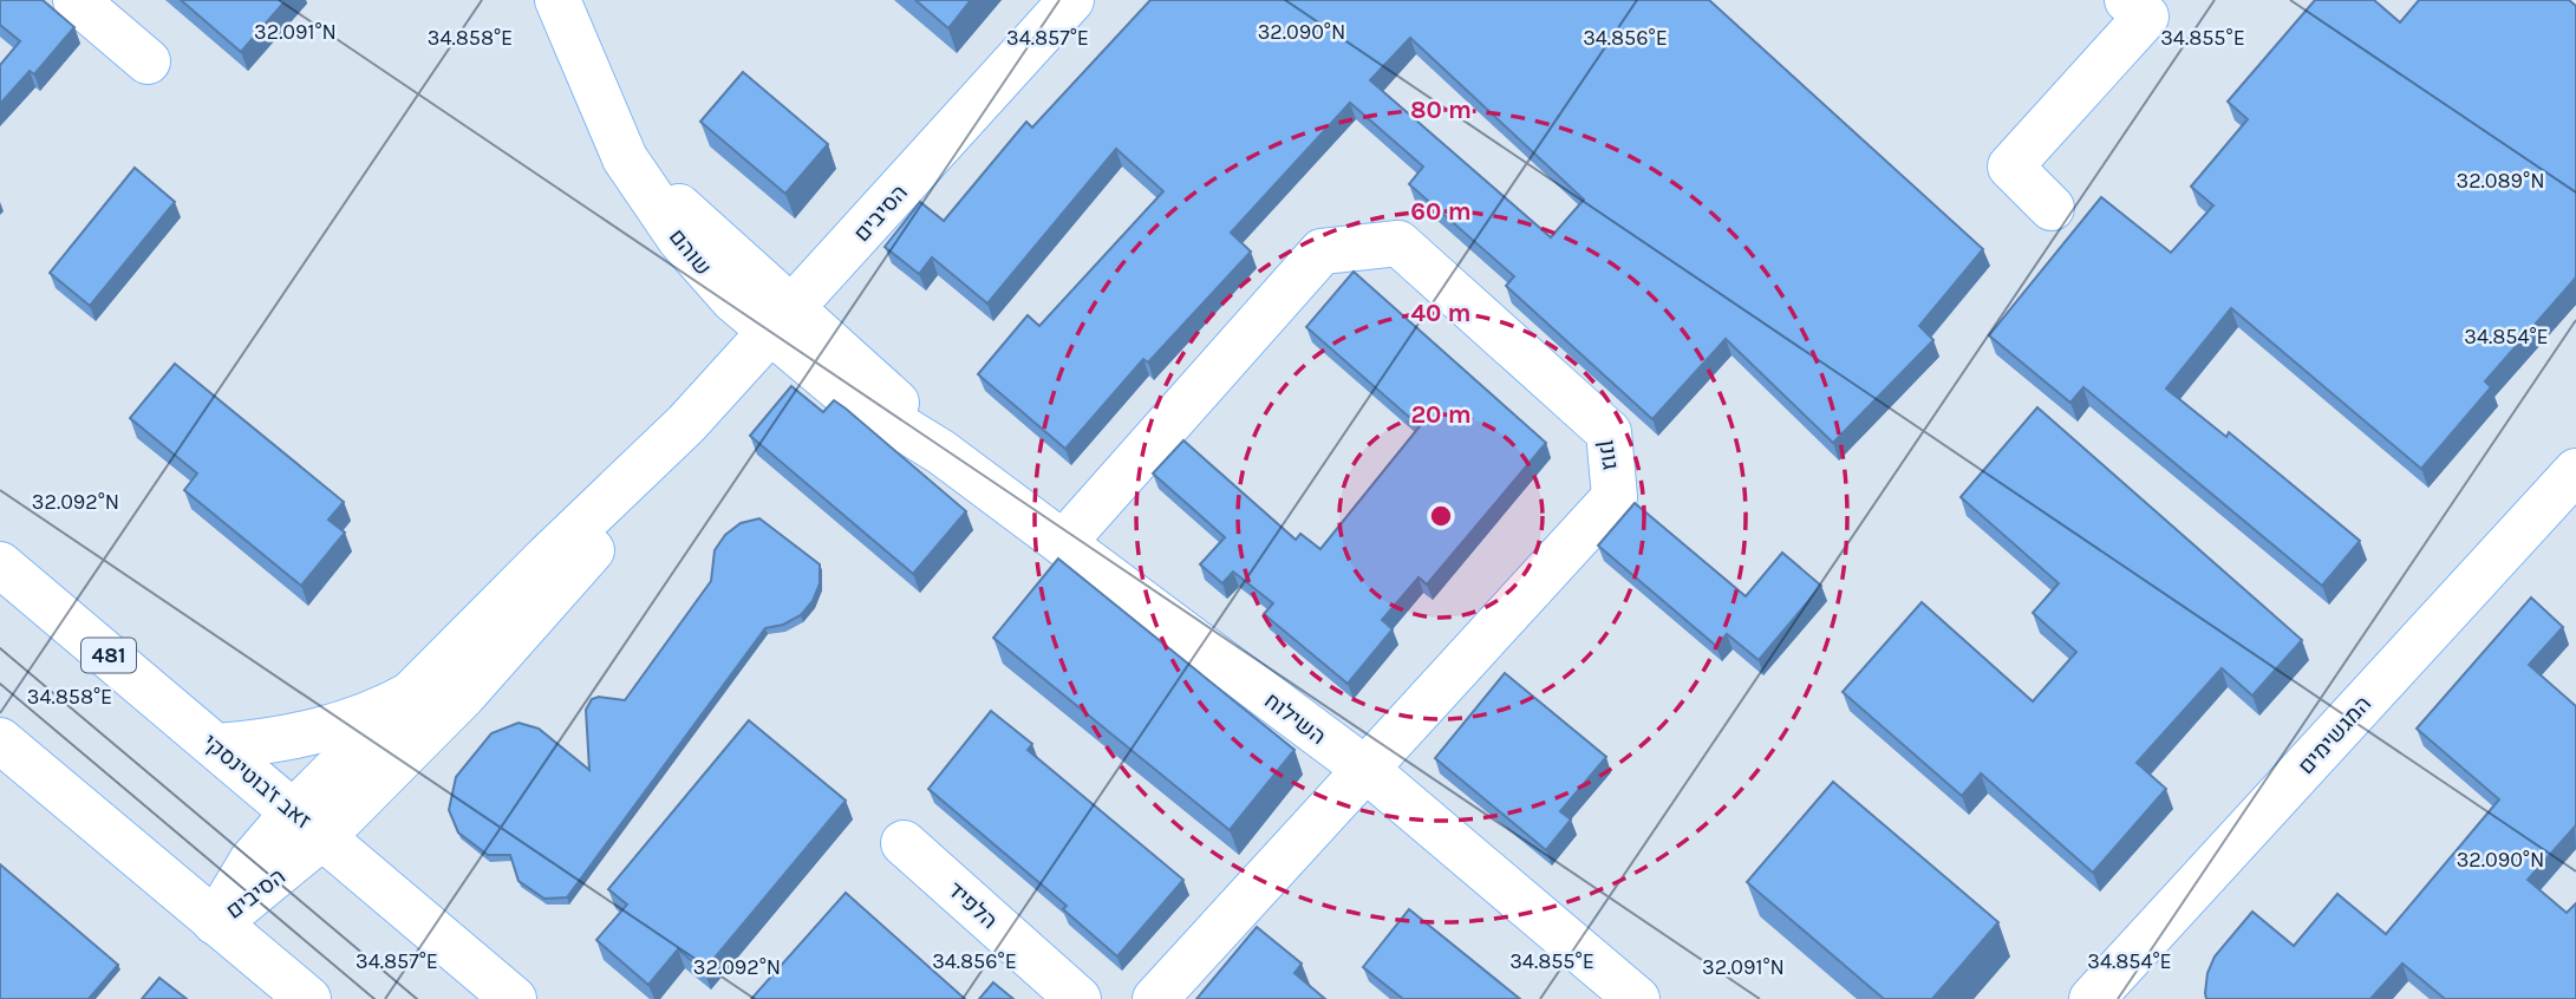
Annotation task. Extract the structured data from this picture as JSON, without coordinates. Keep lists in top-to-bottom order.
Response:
{
  "streets": {
    "street": [
      "הסיבים",
      "שוהם",
      "גונן",
      "481",
      "השילוח",
      "המגשימים",
      "זאב ז'בוטינסקי",
      "הלפיד"
    ]
  },
  "crossings": [
    ["הסיבים", "שוהם"],
    ["הסיבים", "השילוח"],
    ["הסיבים", "זאב ז'בוטינסקי"],
    ["שוהם", "השילוח"],
    ["גונן", "השילוח"]
  ],
  "coordinates": [
    "32.091°N",
    "32.090°N",
    "34.858°E",
    "34.857°E",
    "34.856°E",
    "34.855°E",
    "32.089°N",
    "34.854°E",
    "32.092°N"
  ],
  "rings": [
    "80 m",
    "60 m",
    "40 m",
    "20 m"
  ]
}
